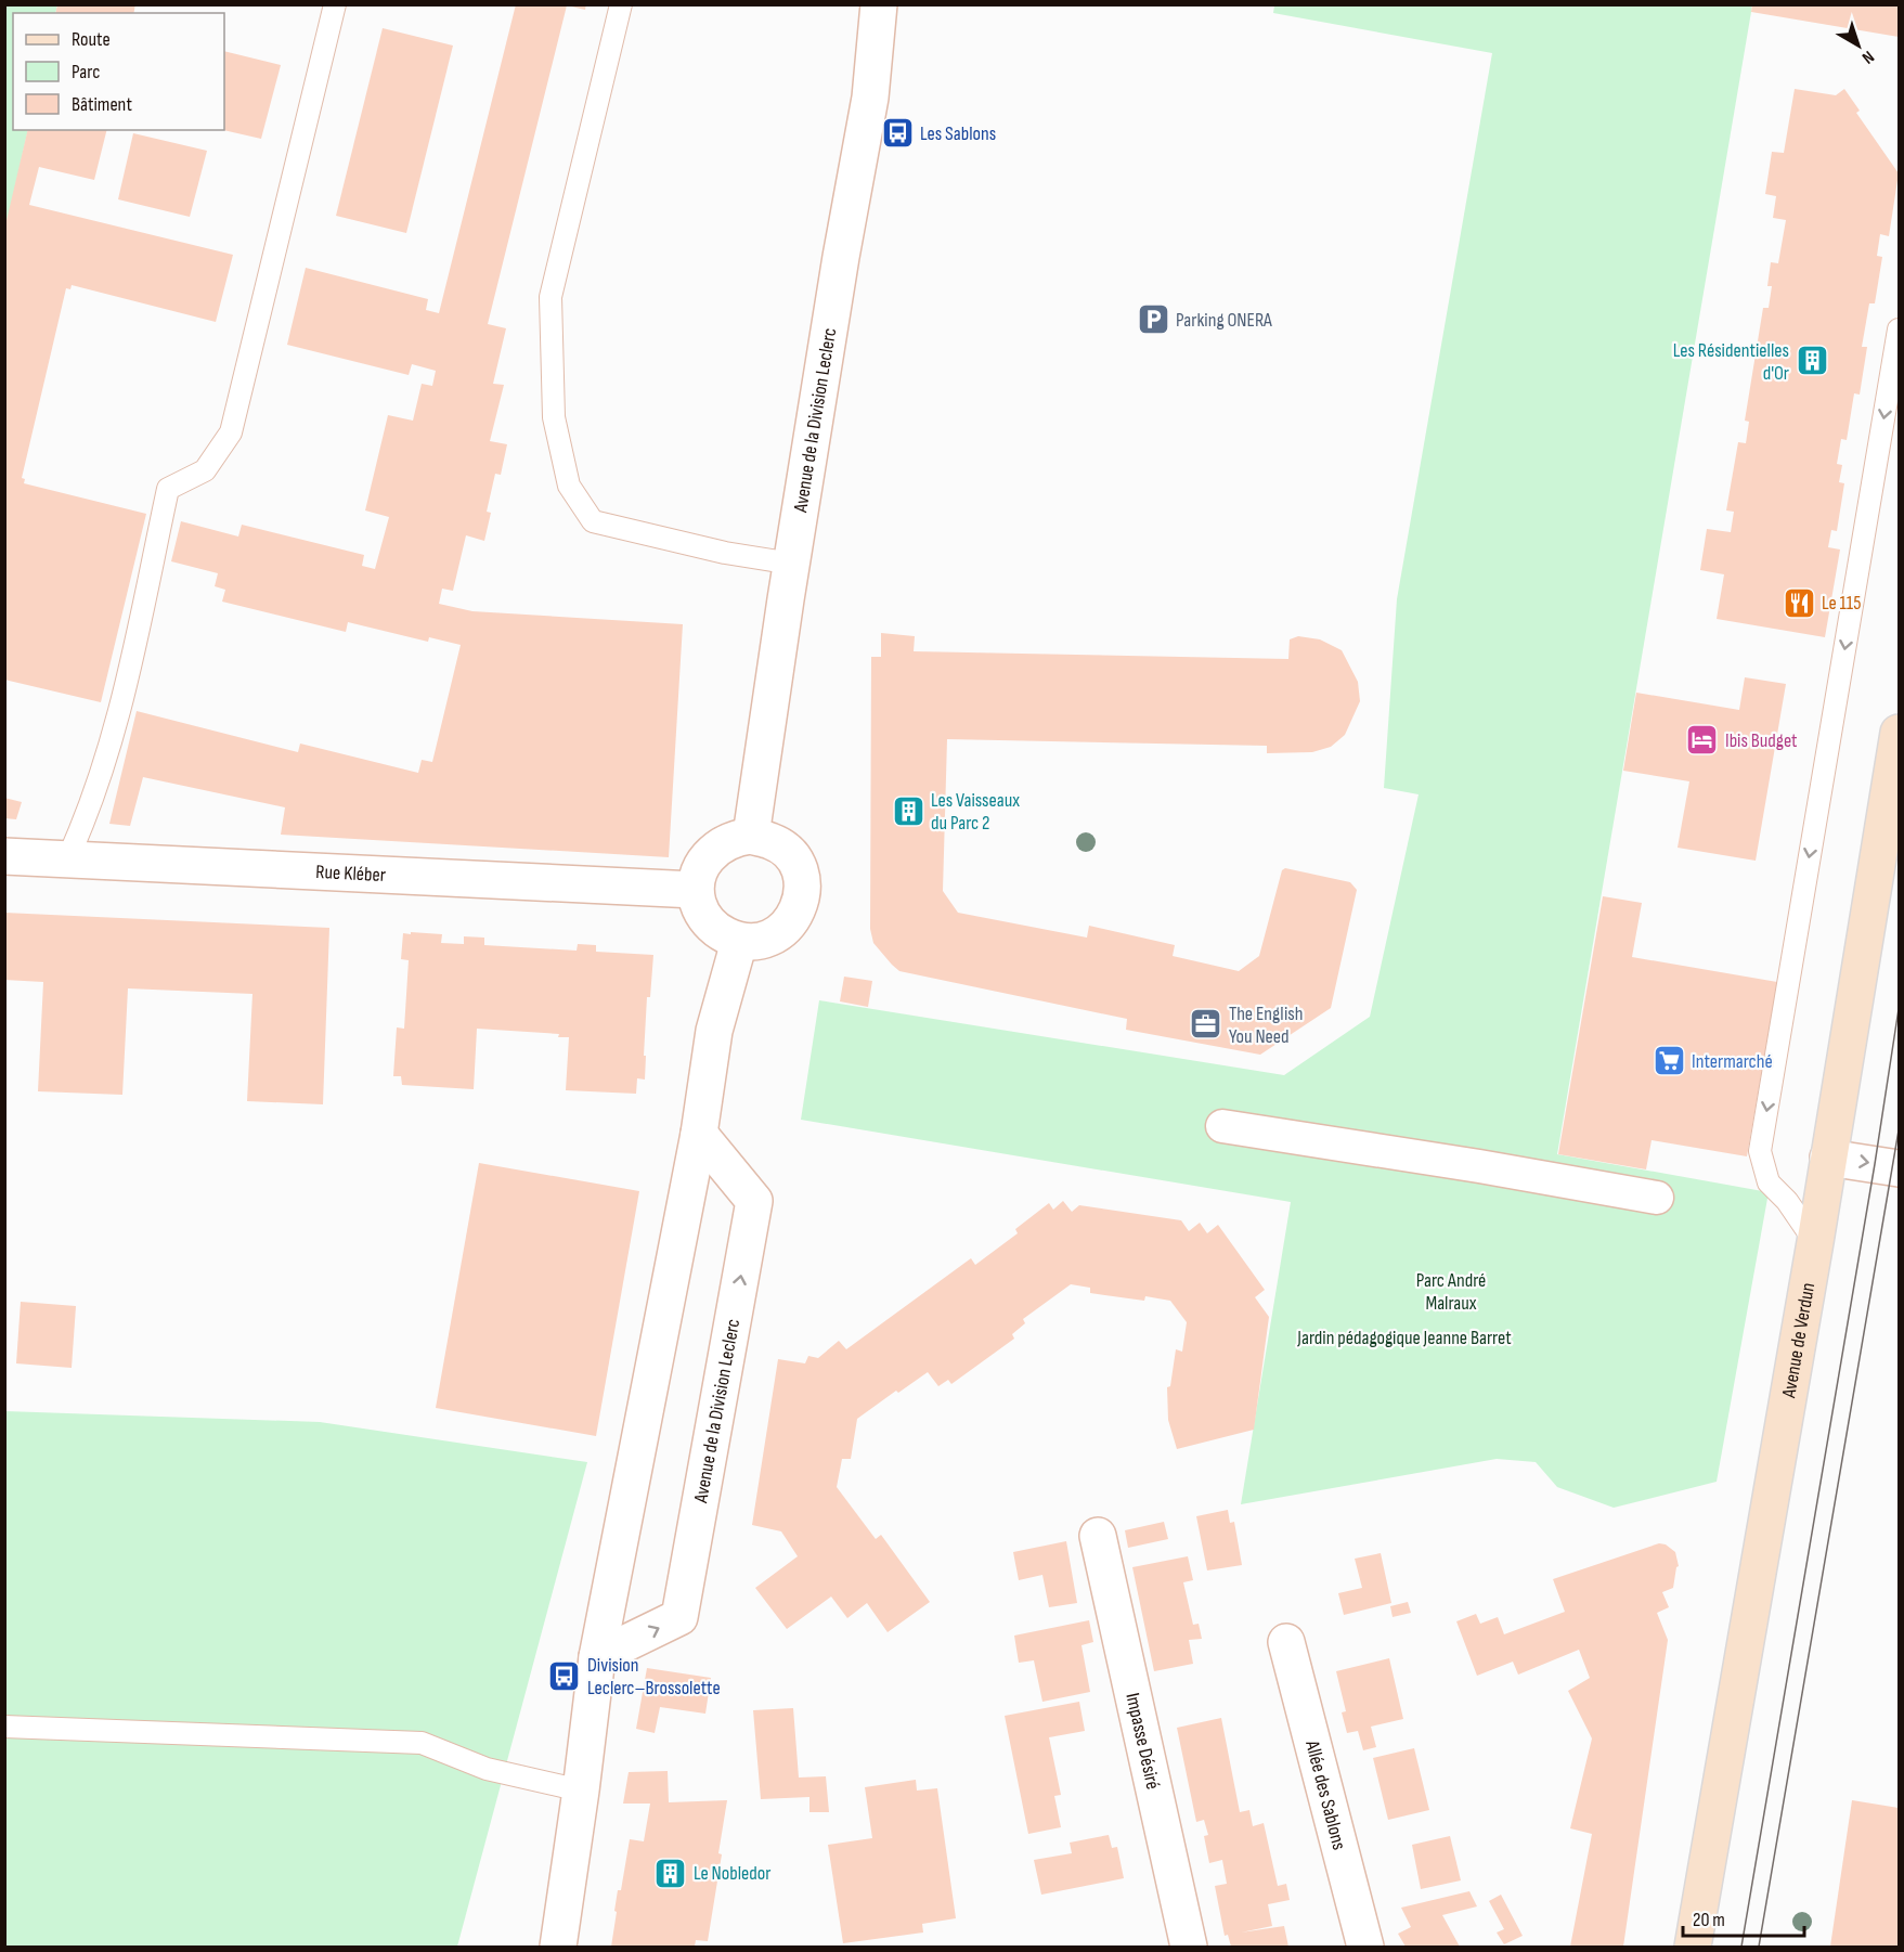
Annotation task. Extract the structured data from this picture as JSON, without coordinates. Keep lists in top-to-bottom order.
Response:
{
  "streets": {
    "main road": ["Avenue de Verdun"],
    "street": [
      "Avenue de la Division Leclerc",
      "Rue Kléber",
      "Impasse Désiré",
      "Allée des Sablons"
    ]
  },
  "crossings": [
    ["Avenue de la Division Leclerc", "Rue Kléber"]
  ],
  "parks": ["Parc André Malraux", "Jardin pédagogique Jeanne Barret"],
  "places": {
    "bus stop": ["Les Sablons", "Division Leclerc–Brossolette"],
    "parking": ["Parking ONERA"],
    "building": ["Les Résidentielles d'Or", "Les Vaisseaux du Parc 2", "Le Nobledor"],
    "restaurant": ["Le 115"],
    "hotel": ["Ibis Budget"],
    "office": ["The English You Need"],
    "supermarket": ["Intermarché"]
  },
  "legend": ["Route", "Parc", "Bâtiment"],
  "scale_bar": "20 m",
  "north": "bottom right"
}
